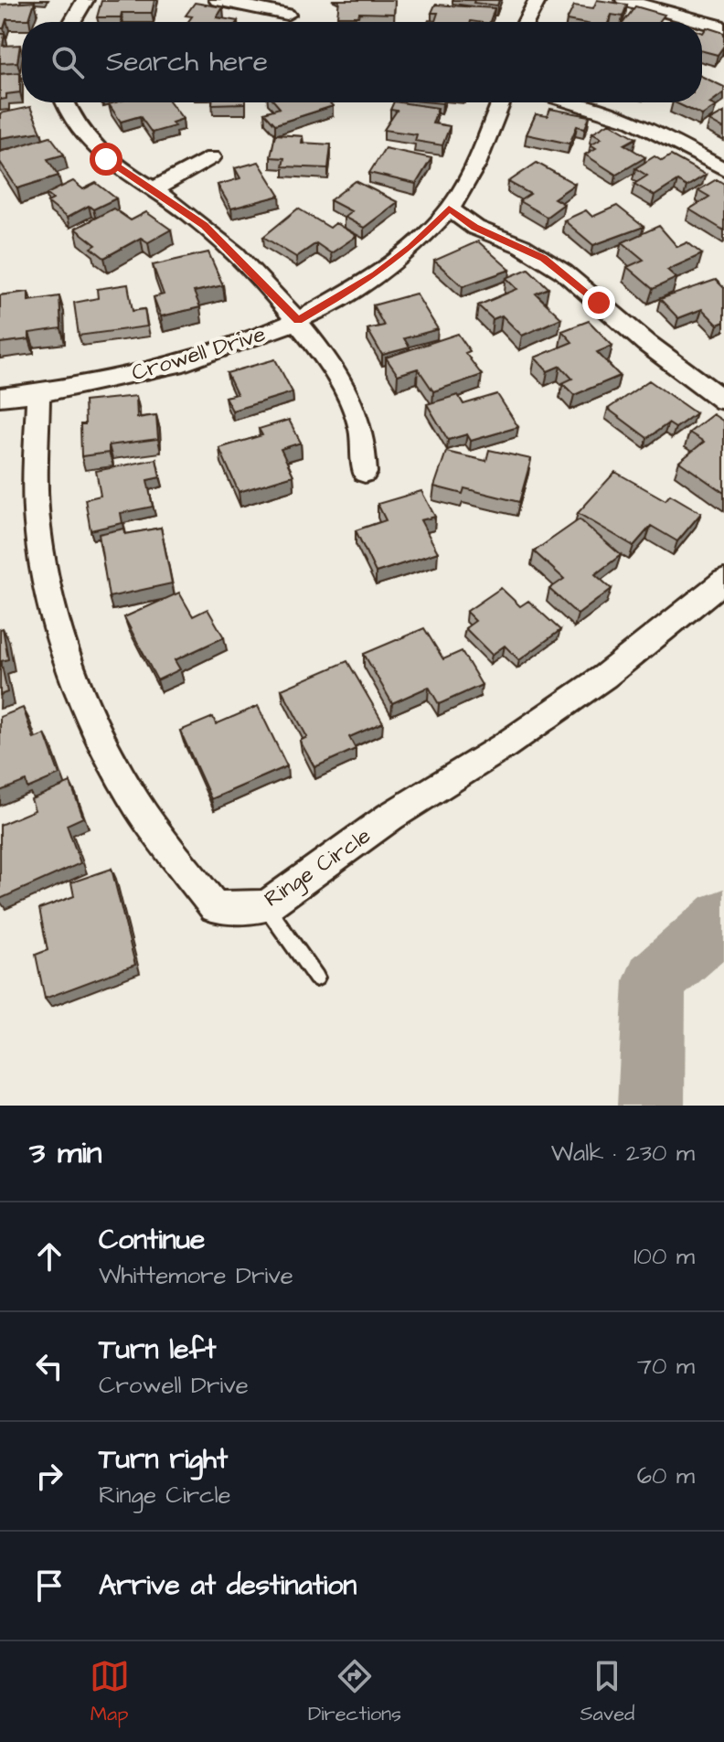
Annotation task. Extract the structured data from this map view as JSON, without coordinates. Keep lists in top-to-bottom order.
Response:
{
  "streets": {
    "street": ["Crowell Drive", "Ringe Circle"]
  },
  "crossings": [
    ["Crowell Drive", "Ringe Circle"]
  ],
  "page": {
    "search": "Search here",
    "heading": ["3 min", "Walk · 230 m"],
    "list": [
      ["Continue", "Whittemore Drive", "100 m"],
      ["Turn left", "Crowell Drive", "70 m"],
      ["Turn right", "Ringe Circle", "60 m"],
      "Arrive at destination"
    ],
    "nav": ["Map", "Directions", "Saved"]
  }
}
